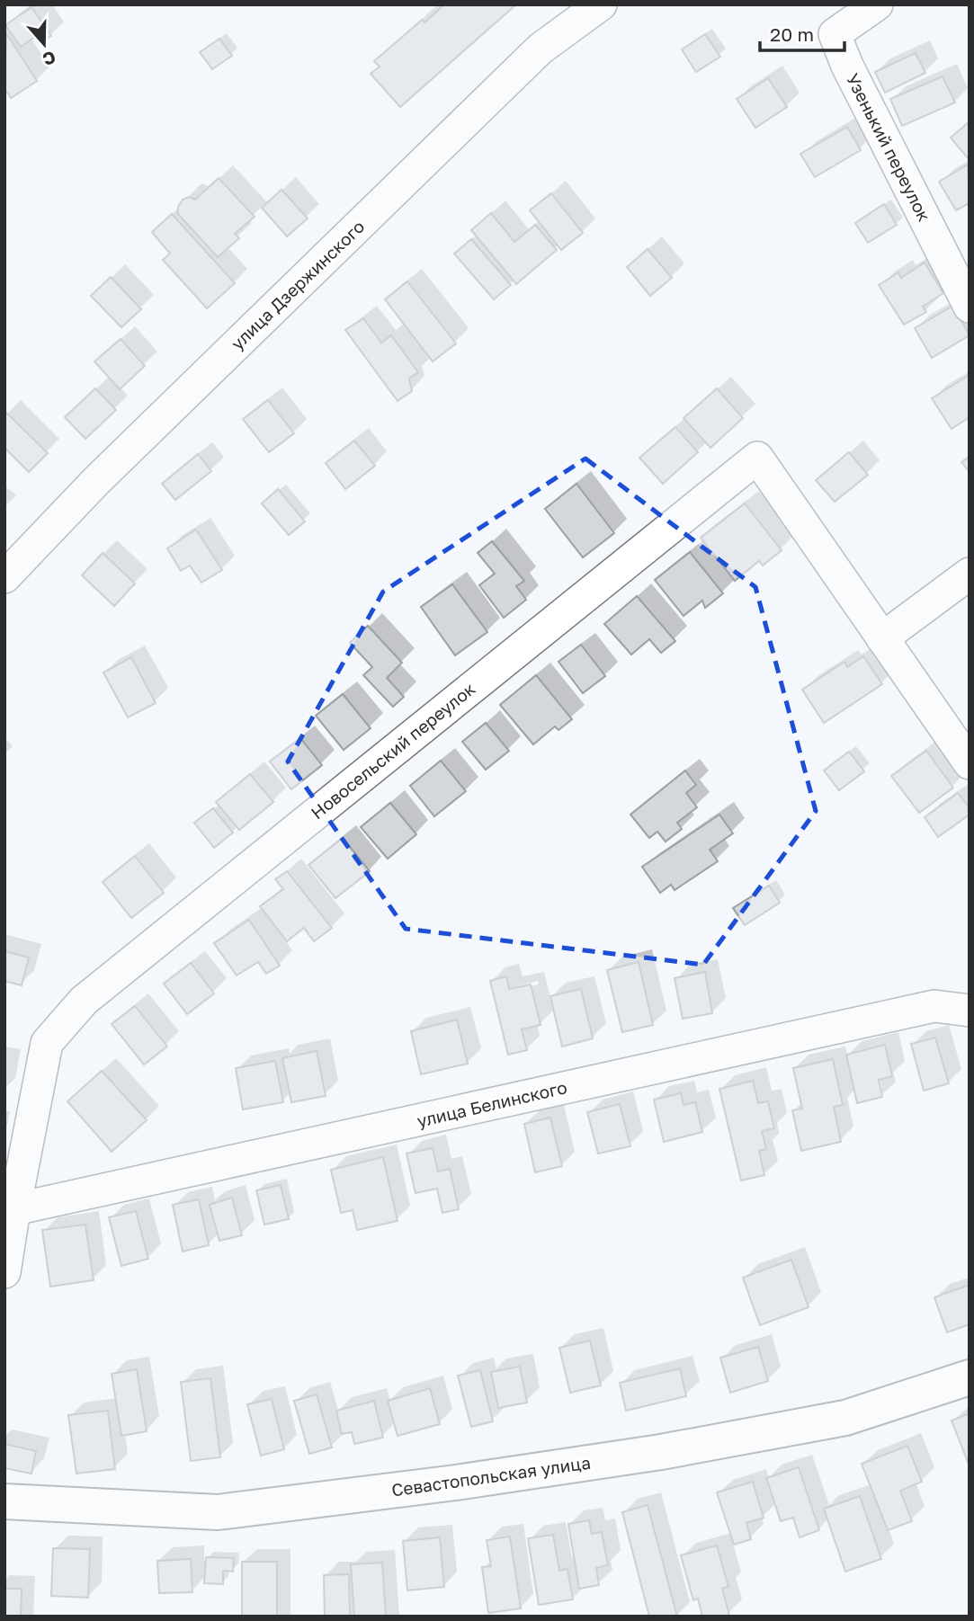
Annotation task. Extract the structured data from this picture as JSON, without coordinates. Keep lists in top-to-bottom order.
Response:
{
  "streets": {
    "main road": ["Севастопольская улица"],
    "street": [
      "Узенький переулок",
      "улица Дзержинского",
      "Новосельский переулок",
      "улица Белинского"
    ]
  },
  "crossings": [
    ["Новосельский переулок", "улица Белинского"]
  ],
  "scale_bar": "20 m",
  "north": "bottom"
}
